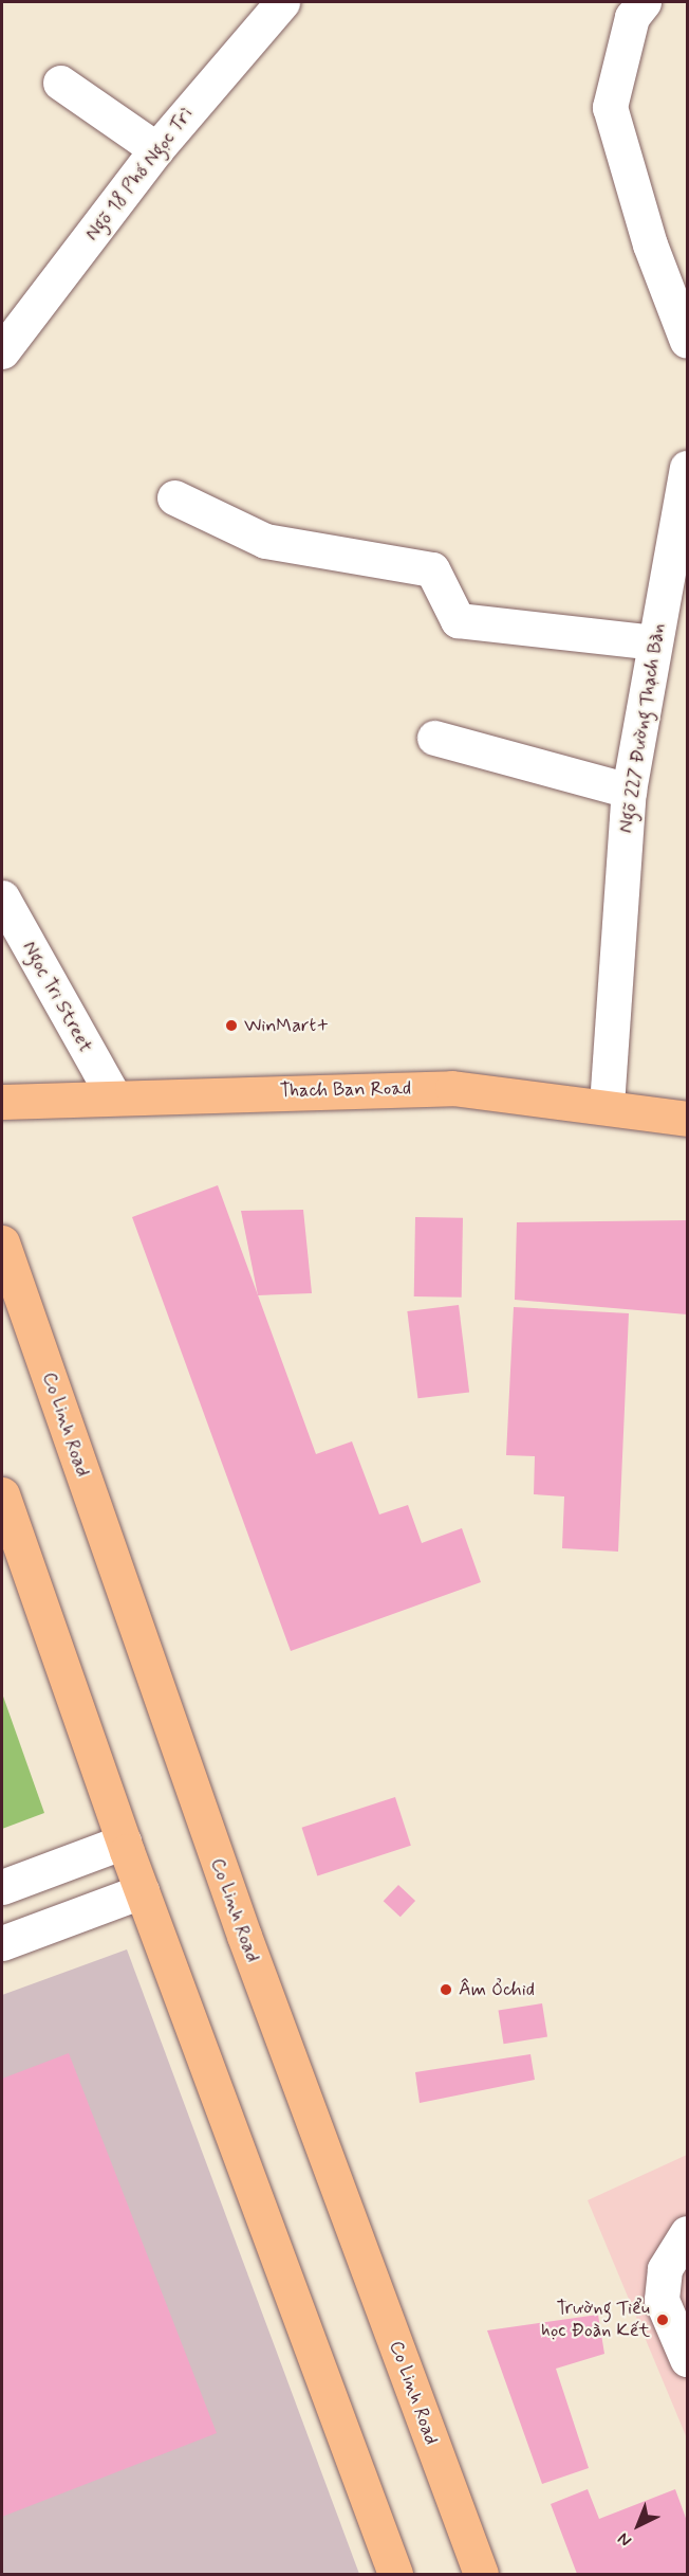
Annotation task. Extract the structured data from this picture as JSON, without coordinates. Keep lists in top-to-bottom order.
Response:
{
  "streets": {
    "main road": ["Thach Ban Road", "Co Linh Road"],
    "street": ["Ngõ 18 Phố Ngọc Trì", "Ngõ 227 Đường Thạch Bàn", "Ngoc Tri Street"]
  },
  "crossings": [
    ["Ngõ 227 Đường Thạch Bàn", "Thach Ban Road"],
    ["Ngoc Tri Street", "Thach Ban Road"]
  ],
  "places": ["WinMart+", "Âm Ỏchid", "Trường Tiểu học Đoàn Kết"],
  "north": "bottom left"
}
